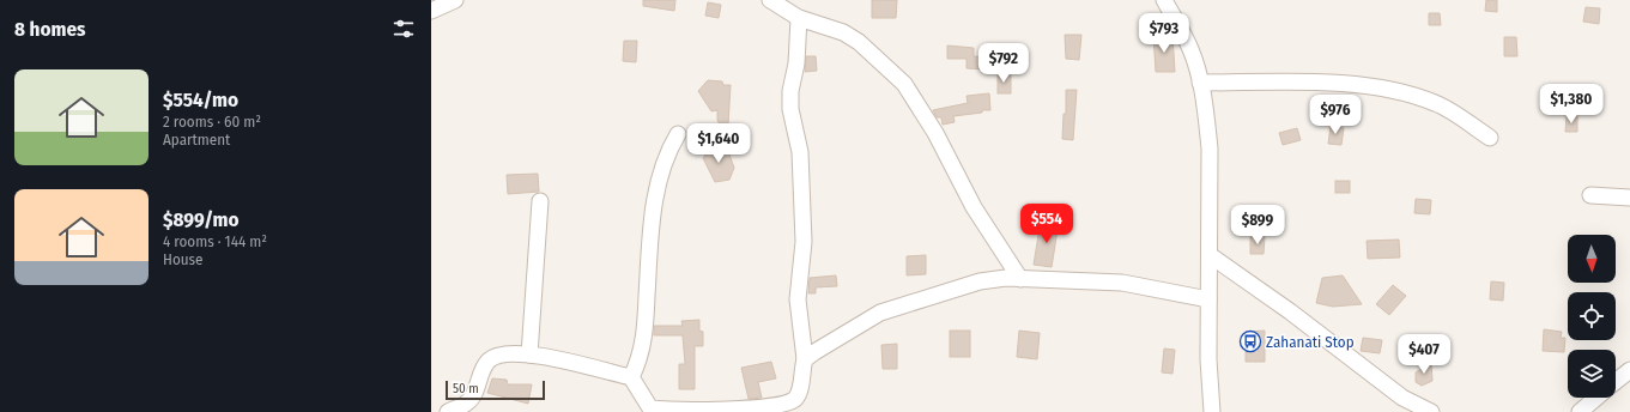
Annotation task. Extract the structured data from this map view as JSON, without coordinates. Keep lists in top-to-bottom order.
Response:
{
  "places": {
    "bus stop": ["Zahanati Stop"]
  },
  "scale_bar": "50 m",
  "north": "bottom",
  "page": {
    "heading": "8 homes",
    "price": [
      "$793",
      "$792",
      "$1,380",
      "$976",
      "$1,640",
      "$554",
      "$899",
      "$407"
    ],
    "list": [
      {
        "name": "$554/mo",
        "note": "2 rooms · 60 m² · Apartment"
      },
      {
        "name": "$899/mo",
        "note": "4 rooms · 144 m² · House"
      }
    ],
    "scale": "50 m"
  }
}
